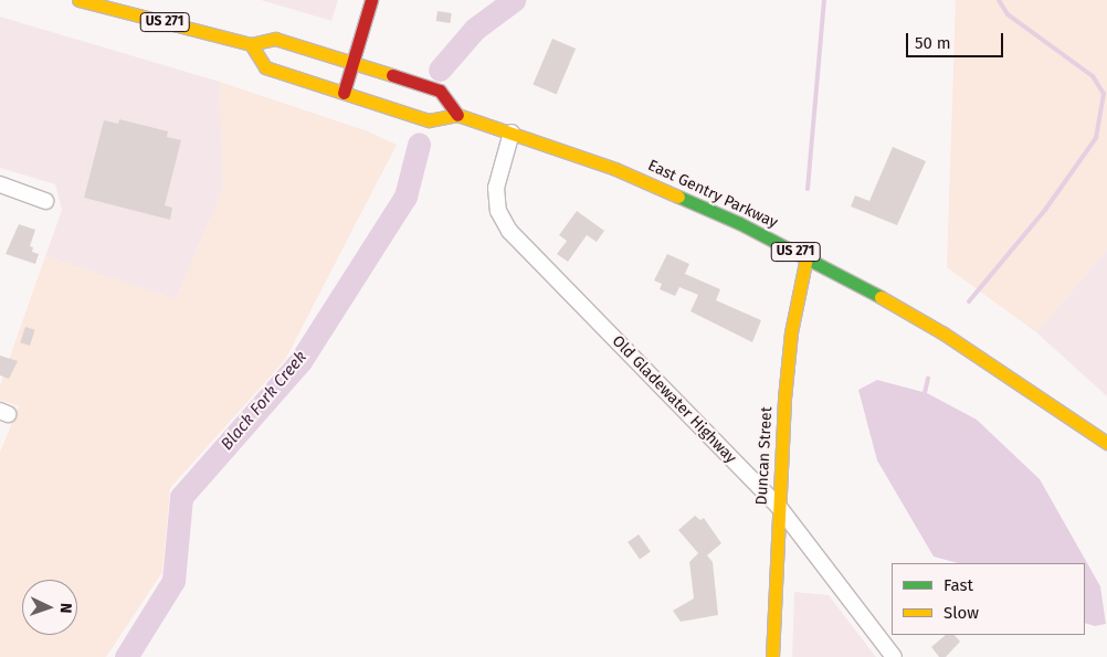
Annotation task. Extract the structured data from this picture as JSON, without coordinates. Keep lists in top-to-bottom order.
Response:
{
  "streets": {
    "main road": ["US 271", "East Gentry Parkway", "Duncan Street"],
    "street": ["Old Gladewater Highway"]
  },
  "crossings": [
    ["US 271", "East Gentry Parkway"],
    ["East Gentry Parkway", "Old Gladewater Highway"],
    ["East Gentry Parkway", "Duncan Street"],
    ["Old Gladewater Highway", "Duncan Street"]
  ],
  "water": ["Black Fork Creek"],
  "legend": ["Fast", "Slow"],
  "scale_bar": "50 m",
  "north": "right"
}
